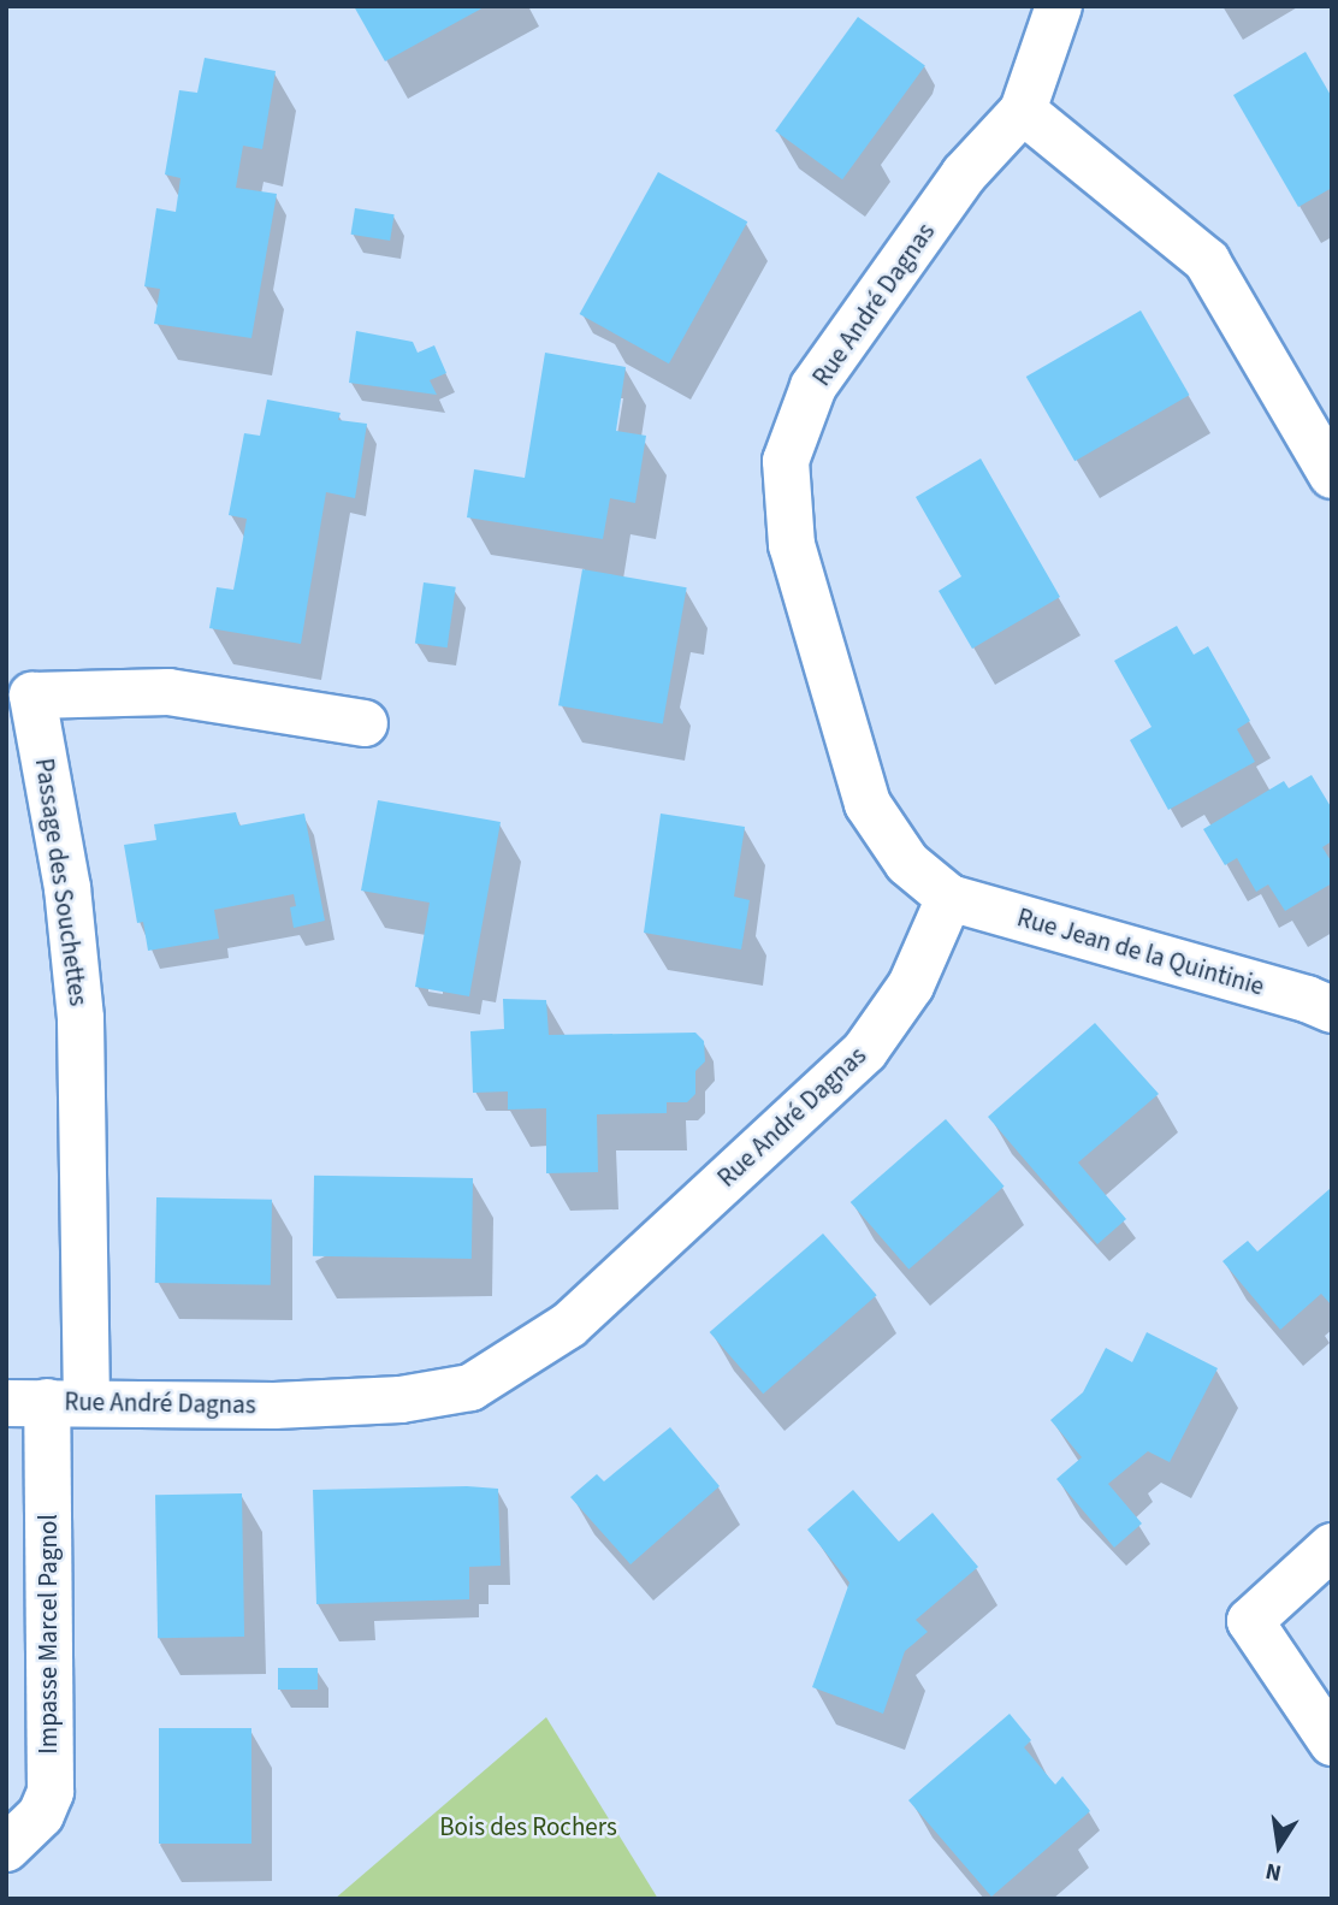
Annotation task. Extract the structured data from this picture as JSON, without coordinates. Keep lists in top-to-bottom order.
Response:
{
  "streets": {
    "street": [
      "Rue André Dagnas",
      "Passage des Souchettes",
      "Rue Jean de la Quintinie",
      "Impasse Marcel Pagnol"
    ]
  },
  "crossings": [
    ["Rue André Dagnas", "Passage des Souchettes"],
    ["Rue André Dagnas", "Rue Jean de la Quintinie"],
    ["Rue André Dagnas", "Impasse Marcel Pagnol"],
    ["Passage des Souchettes", "Impasse Marcel Pagnol"]
  ],
  "parks": ["Bois des Rochers"],
  "north": "bottom"
}
